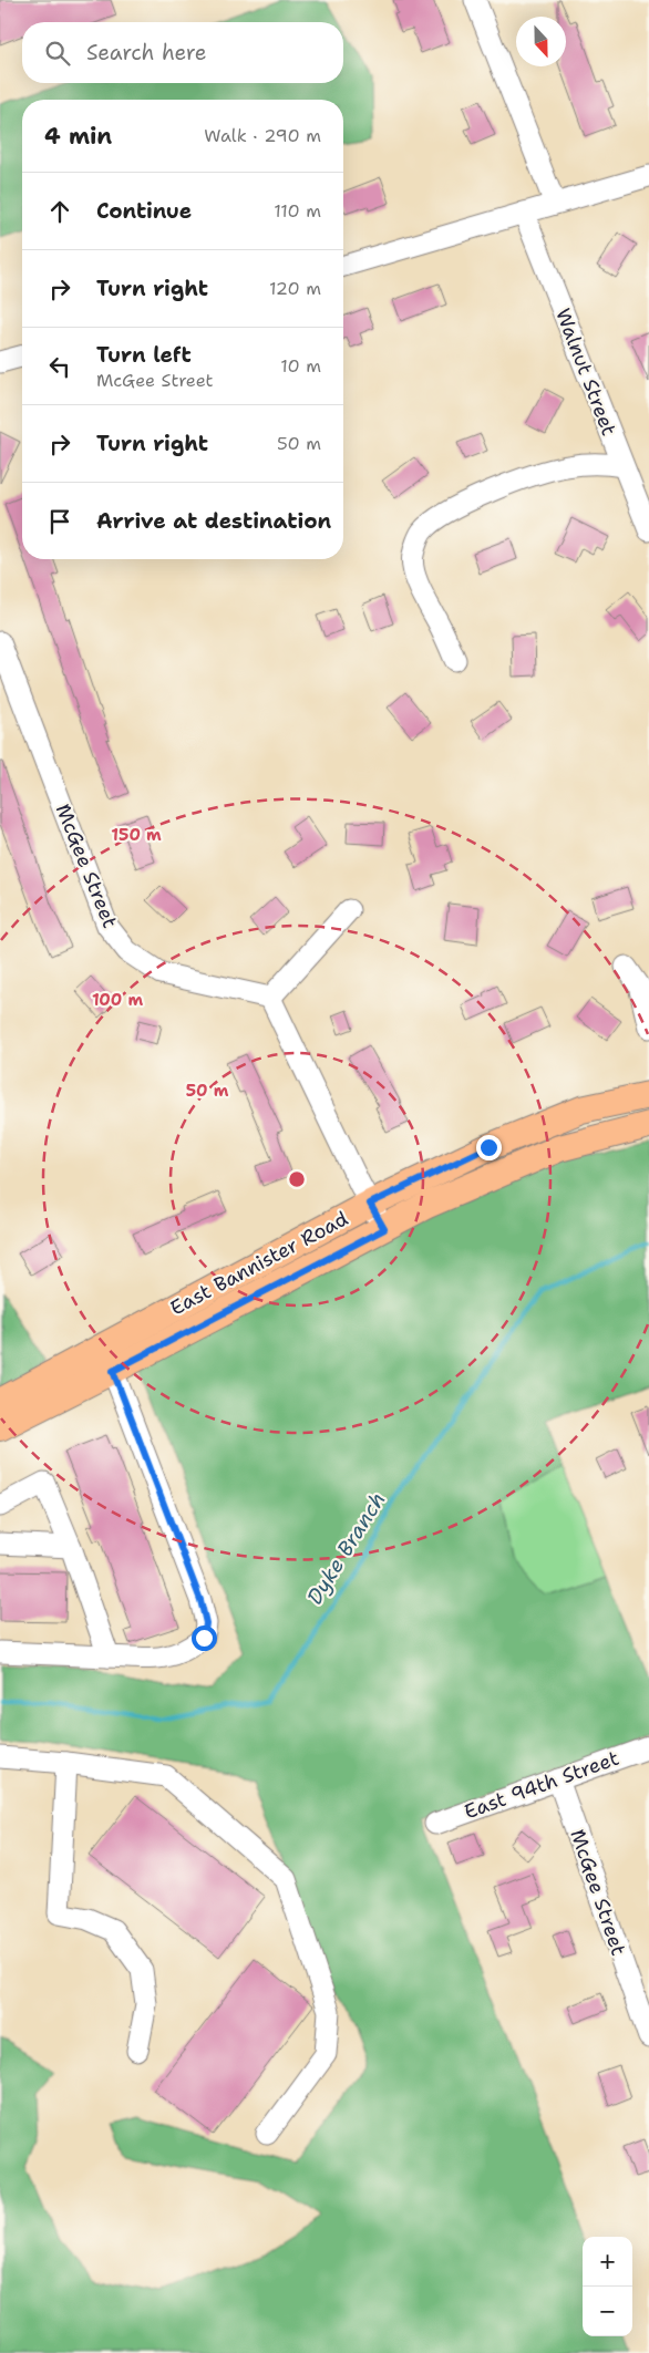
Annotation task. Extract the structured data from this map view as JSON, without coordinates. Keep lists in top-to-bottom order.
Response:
{
  "streets": {
    "main road": ["East Bannister Road"],
    "street": ["Walnut Street", "McGee Street", "East 94th Street"]
  },
  "crossings": [
    ["McGee Street", "East 94th Street"]
  ],
  "water": ["Dyke Branch"],
  "north": "bottom",
  "page": {
    "search": "Search here",
    "heading": ["4 min", "Walk · 290 m"],
    "list": [
      ["Continue", "110 m"],
      ["Turn right", "120 m"],
      ["Turn left", "McGee Street", "10 m"],
      ["Turn right", "50 m"],
      "Arrive at destination"
    ],
    "map_buttons": ["+", "−"]
  },
  "rings": ["150 m", "100 m", "50 m"]
}
